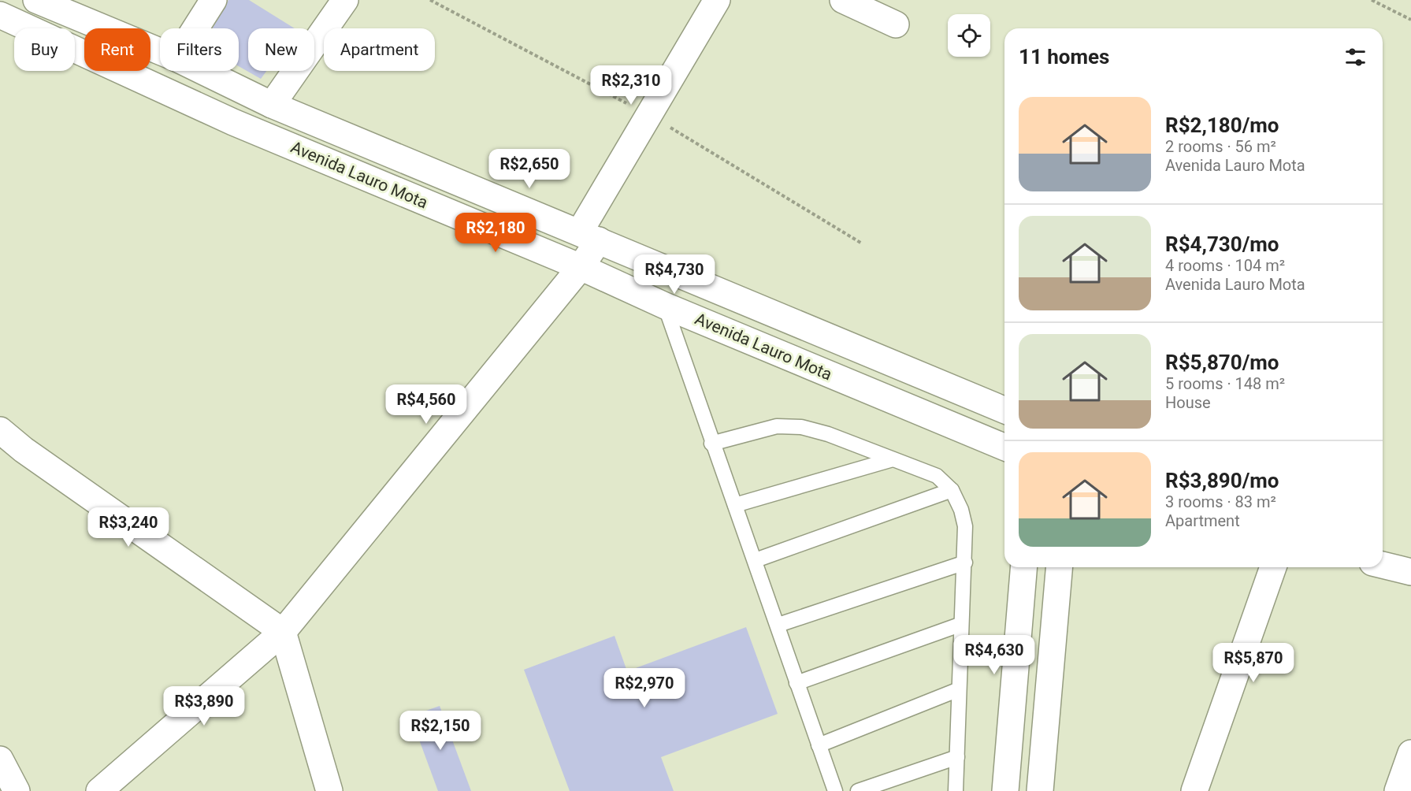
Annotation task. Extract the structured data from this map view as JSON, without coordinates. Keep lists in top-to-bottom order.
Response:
{
  "streets": {
    "street": ["Avenida Lauro Mota"]
  },
  "page": {
    "chip": [
      "Buy",
      "Rent",
      "Filters",
      "New",
      "Apartment"
    ],
    "heading": "11 homes",
    "price": [
      "R$2,310",
      "R$2,650",
      "R$2,180",
      "R$4,730",
      "R$4,560",
      "R$3,240",
      "R$4,630",
      "R$5,870",
      "R$2,970",
      "R$3,890",
      "R$2,150"
    ],
    "list": [
      {
        "name": "R$2,180/mo",
        "note": "2 rooms · 56 m² · Avenida Lauro Mota"
      },
      {
        "name": "R$4,730/mo",
        "note": "4 rooms · 104 m² · Avenida Lauro Mota"
      },
      {
        "name": "R$5,870/mo",
        "note": "5 rooms · 148 m² · House"
      },
      {
        "name": "R$3,890/mo",
        "note": "3 rooms · 83 m² · Apartment"
      }
    ]
  }
}
